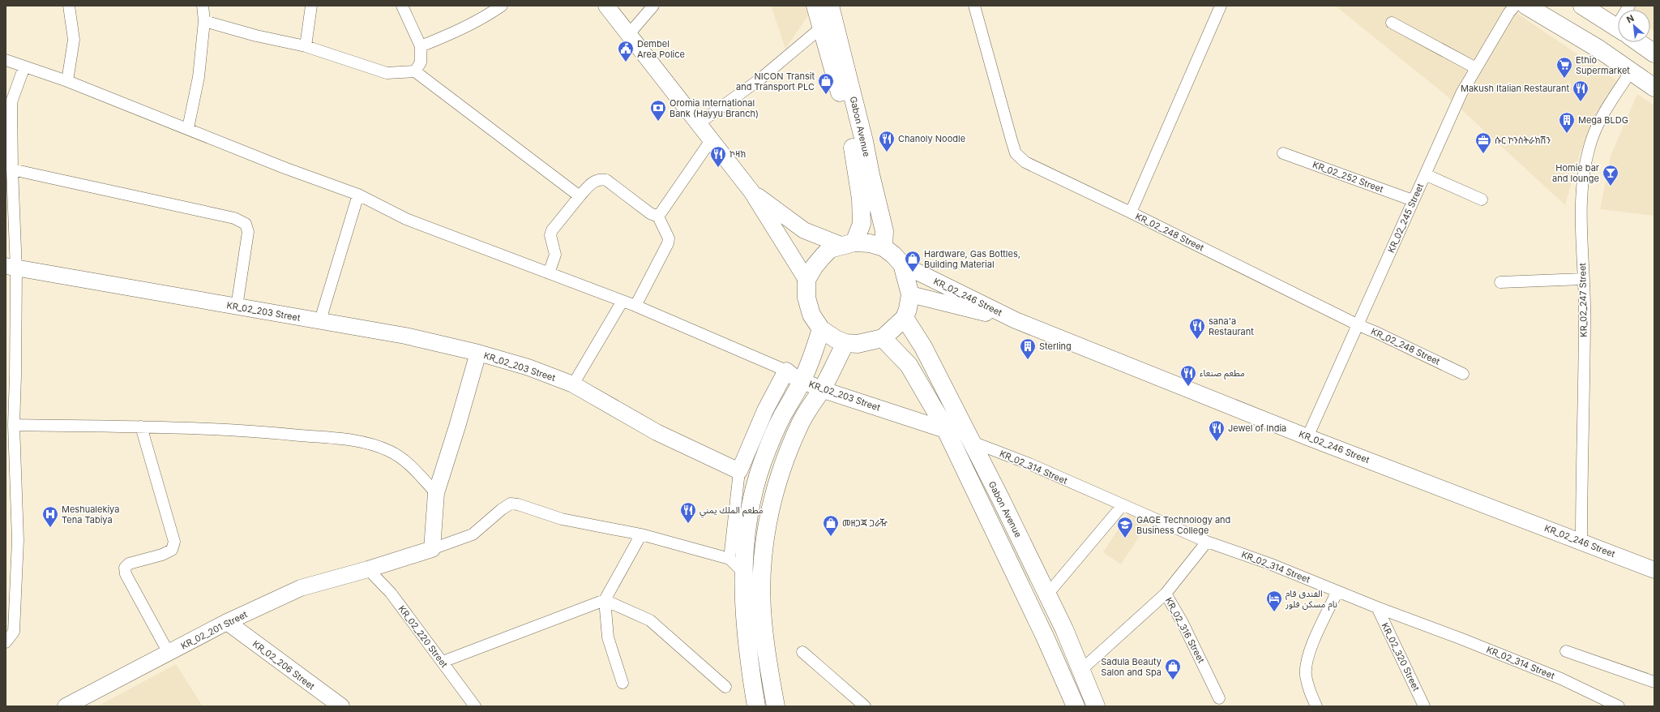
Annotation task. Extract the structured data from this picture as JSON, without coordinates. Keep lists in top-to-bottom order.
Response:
{
  "streets": {
    "main road": ["Gabon Avenue"],
    "street": [
      "KR_02_252 Street",
      "KR_02_245 Street",
      "KR_02_248 Street",
      "KR_02_246 Street",
      "KR_02_247 Street",
      "KR_02_203 Street",
      "KR_02_314 Street",
      "KR_02_201 Street",
      "KR_02_316 Street",
      "KR_02_220 Street",
      "KR_02_320 Street",
      "KR_02_206 Street"
    ]
  },
  "crossings": [
    ["Gabon Avenue", "KR_02_246 Street"],
    ["Gabon Avenue", "KR_02_314 Street"],
    ["Gabon Avenue", "KR_02_316 Street"],
    ["KR_02_252 Street", "KR_02_245 Street"],
    ["KR_02_245 Street", "KR_02_248 Street"],
    ["KR_02_245 Street", "KR_02_246 Street"],
    ["KR_02_246 Street", "KR_02_247 Street"],
    ["KR_02_314 Street", "KR_02_320 Street"],
    ["KR_02_201 Street", "KR_02_220 Street"],
    ["KR_02_201 Street", "KR_02_206 Street"]
  ],
  "places": {
    "public building": ["Dembel Area Police"],
    "supermarket": ["Ethio Supermarket"],
    "shop": [
      "NICON Transit and Transport PLC",
      "Hardware, Gas Bottles, Building Material",
      "መዘጋጃ ጋራዥ",
      "Sadula Beauty Salon and Spa"
    ],
    "restaurant": [
      "Makush Italian Restaurant",
      "Chanoly Noodle",
      "ኮዛክ",
      "sana'a Restaurant",
      "مطعم صنعاء",
      "Jewel of India",
      "مطعم الملك يمني"
    ],
    "bank": ["Oromia International Bank (Hayyu Branch)"],
    "building": ["Mega BLDG", "Sterling"],
    "office": ["ሱር ኮንስትራክሽን"],
    "bar": ["Homie bar and lounge"],
    "hospital": ["Meshualekiya Tena Tabiya"],
    "school or university": ["GAGE Technology and Business College"],
    "hotel": ["الفندق قام نام مسكن فلور"]
  },
  "north": "top left"
}
